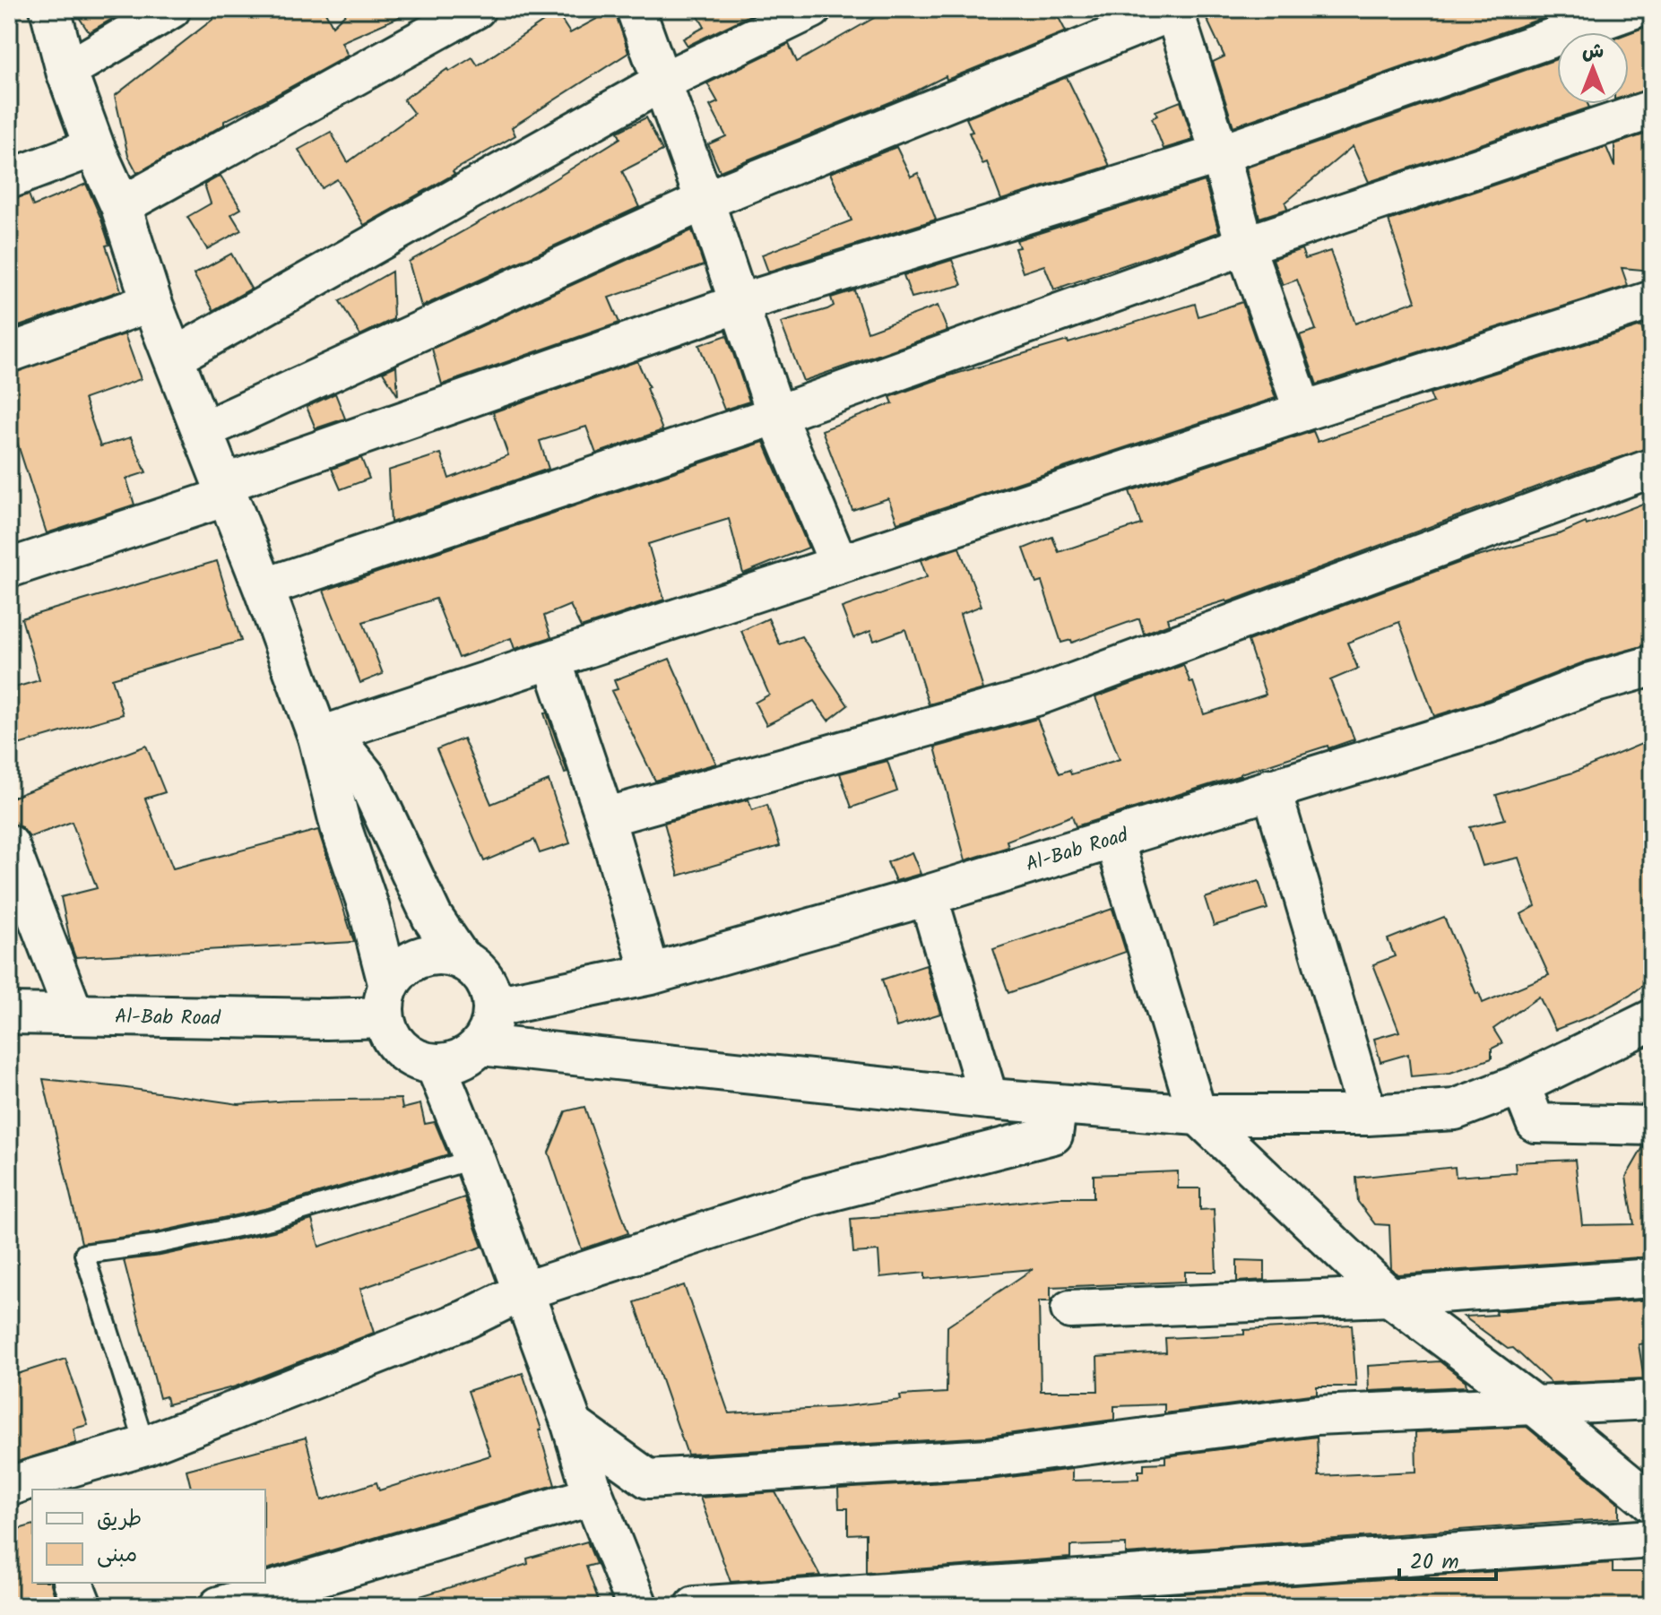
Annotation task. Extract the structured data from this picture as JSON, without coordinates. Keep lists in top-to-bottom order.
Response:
{
  "streets": {
    "main road": ["Al-Bab Road"]
  },
  "legend": ["طريق", "مبنى"],
  "scale_bar": "20 m",
  "north": "top"
}
